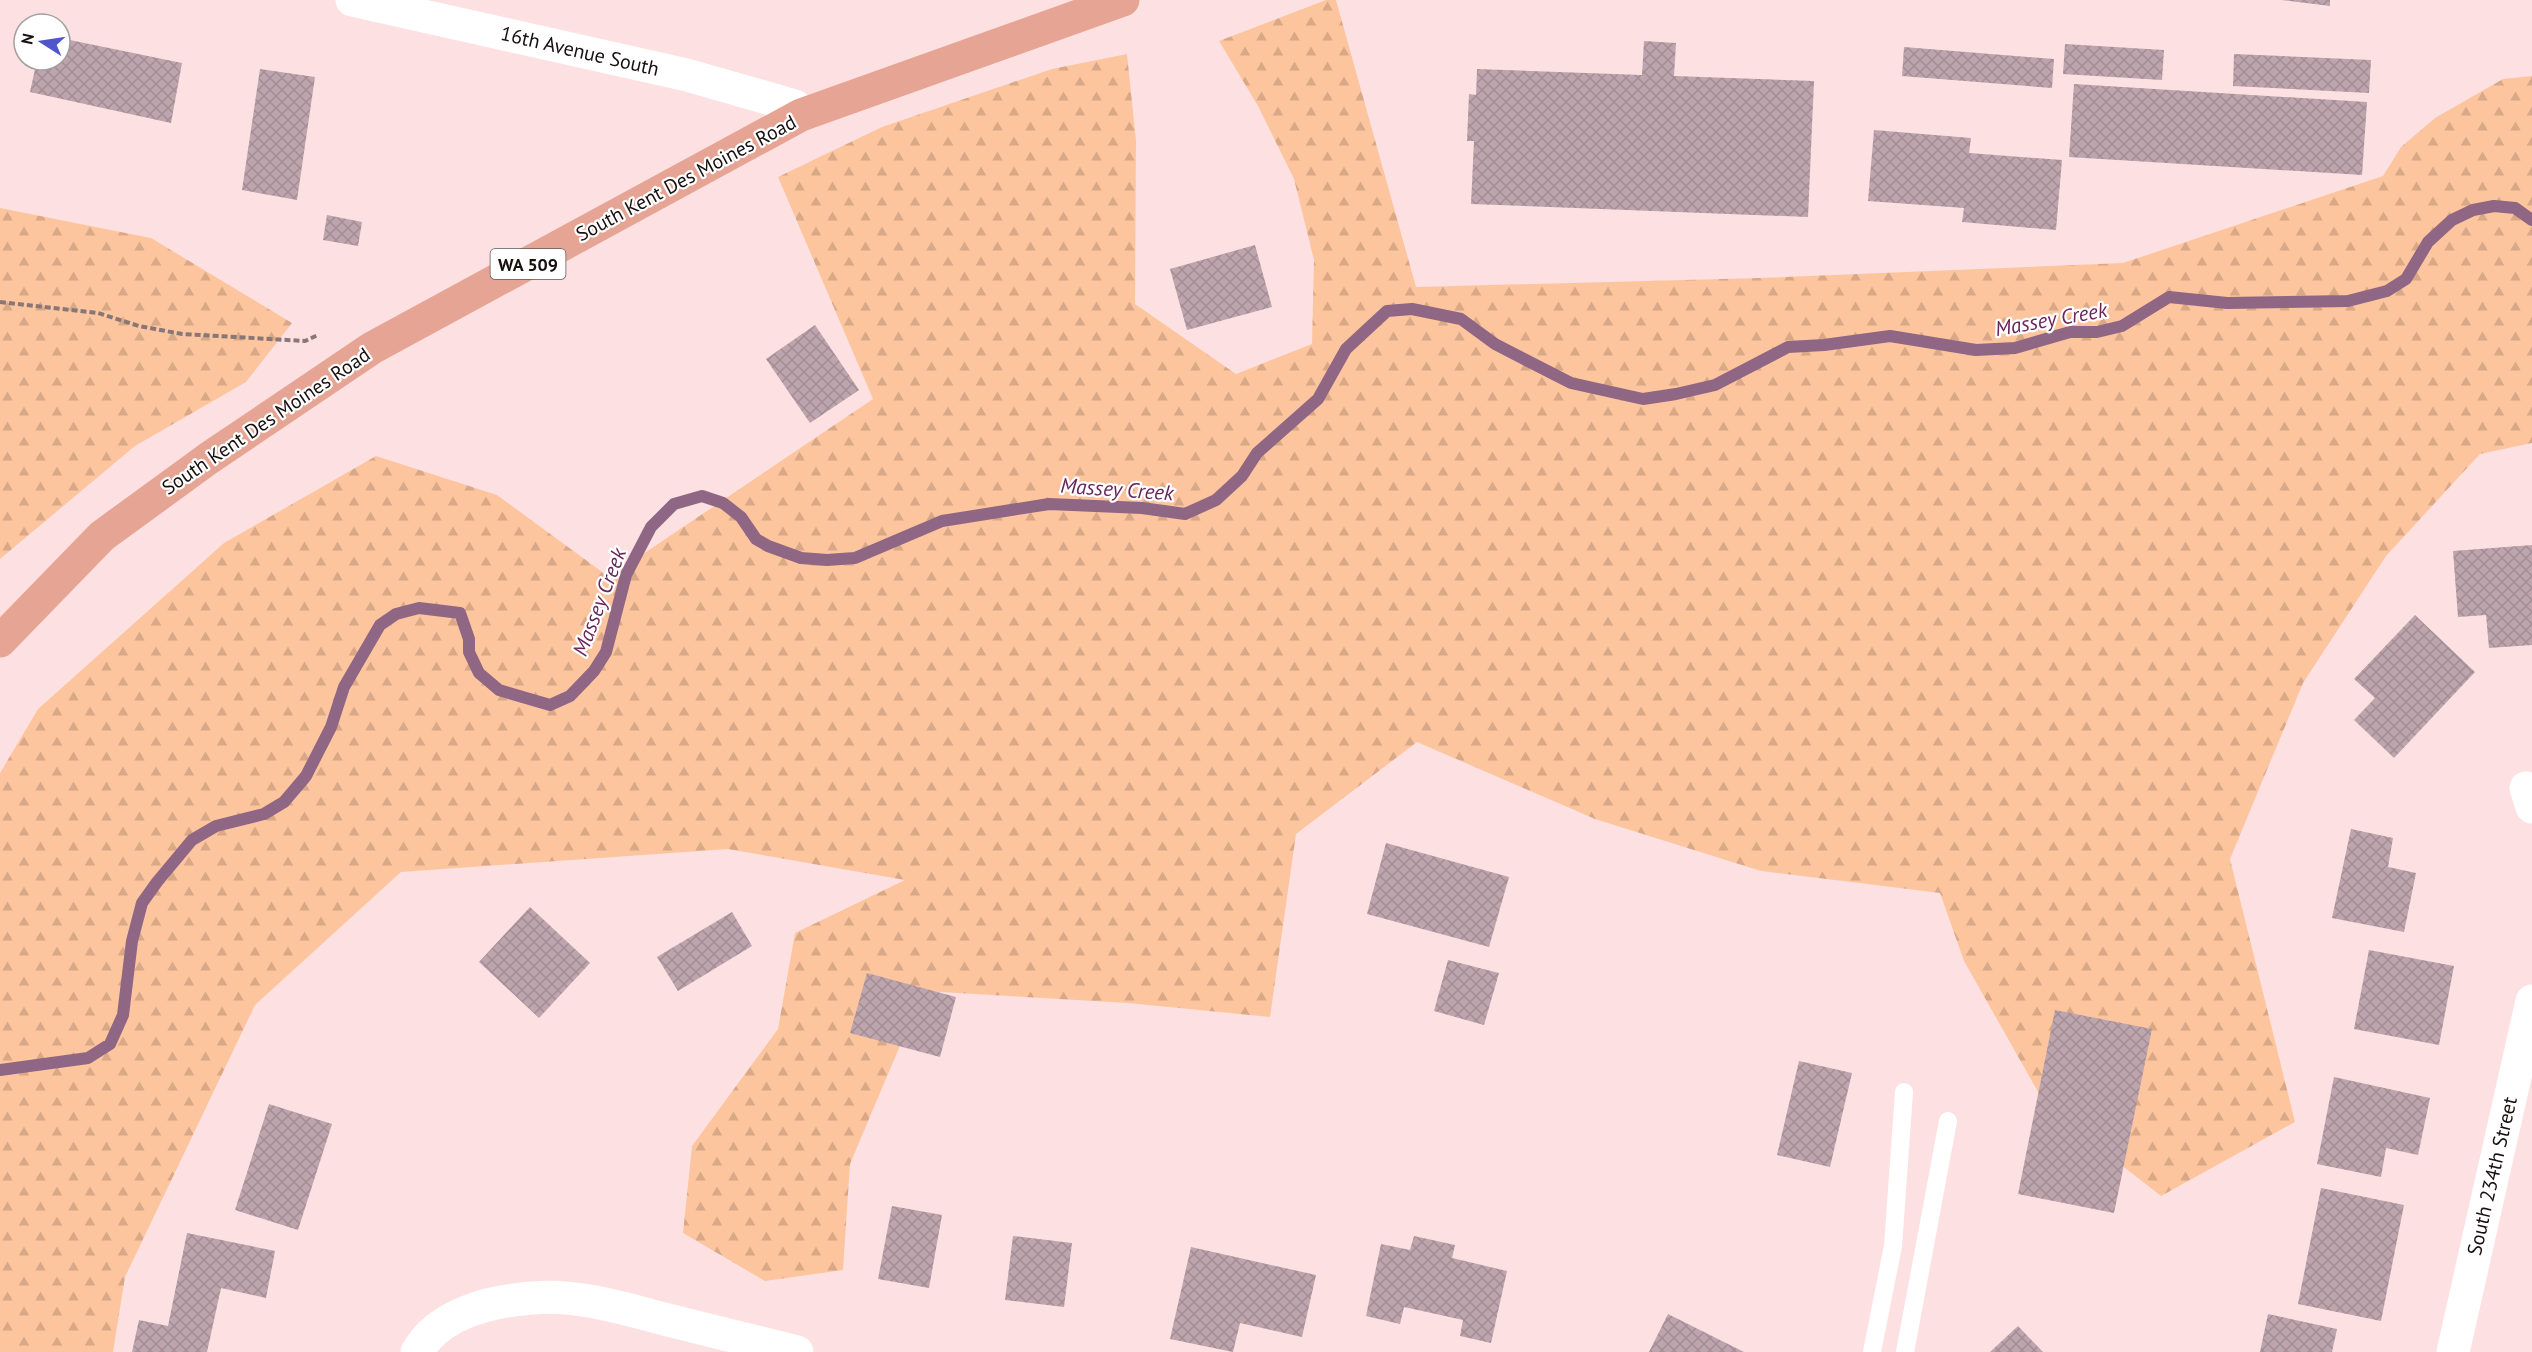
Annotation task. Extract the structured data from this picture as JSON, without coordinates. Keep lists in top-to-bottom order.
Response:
{
  "streets": {
    "main road": ["South Kent Des Moines Road", "WA 509"],
    "street": ["16th Avenue South", "South 234th Street"]
  },
  "crossings": [
    ["16th Avenue South", "South Kent Des Moines Road"]
  ],
  "water": ["Massey Creek"],
  "north": "left"
}
